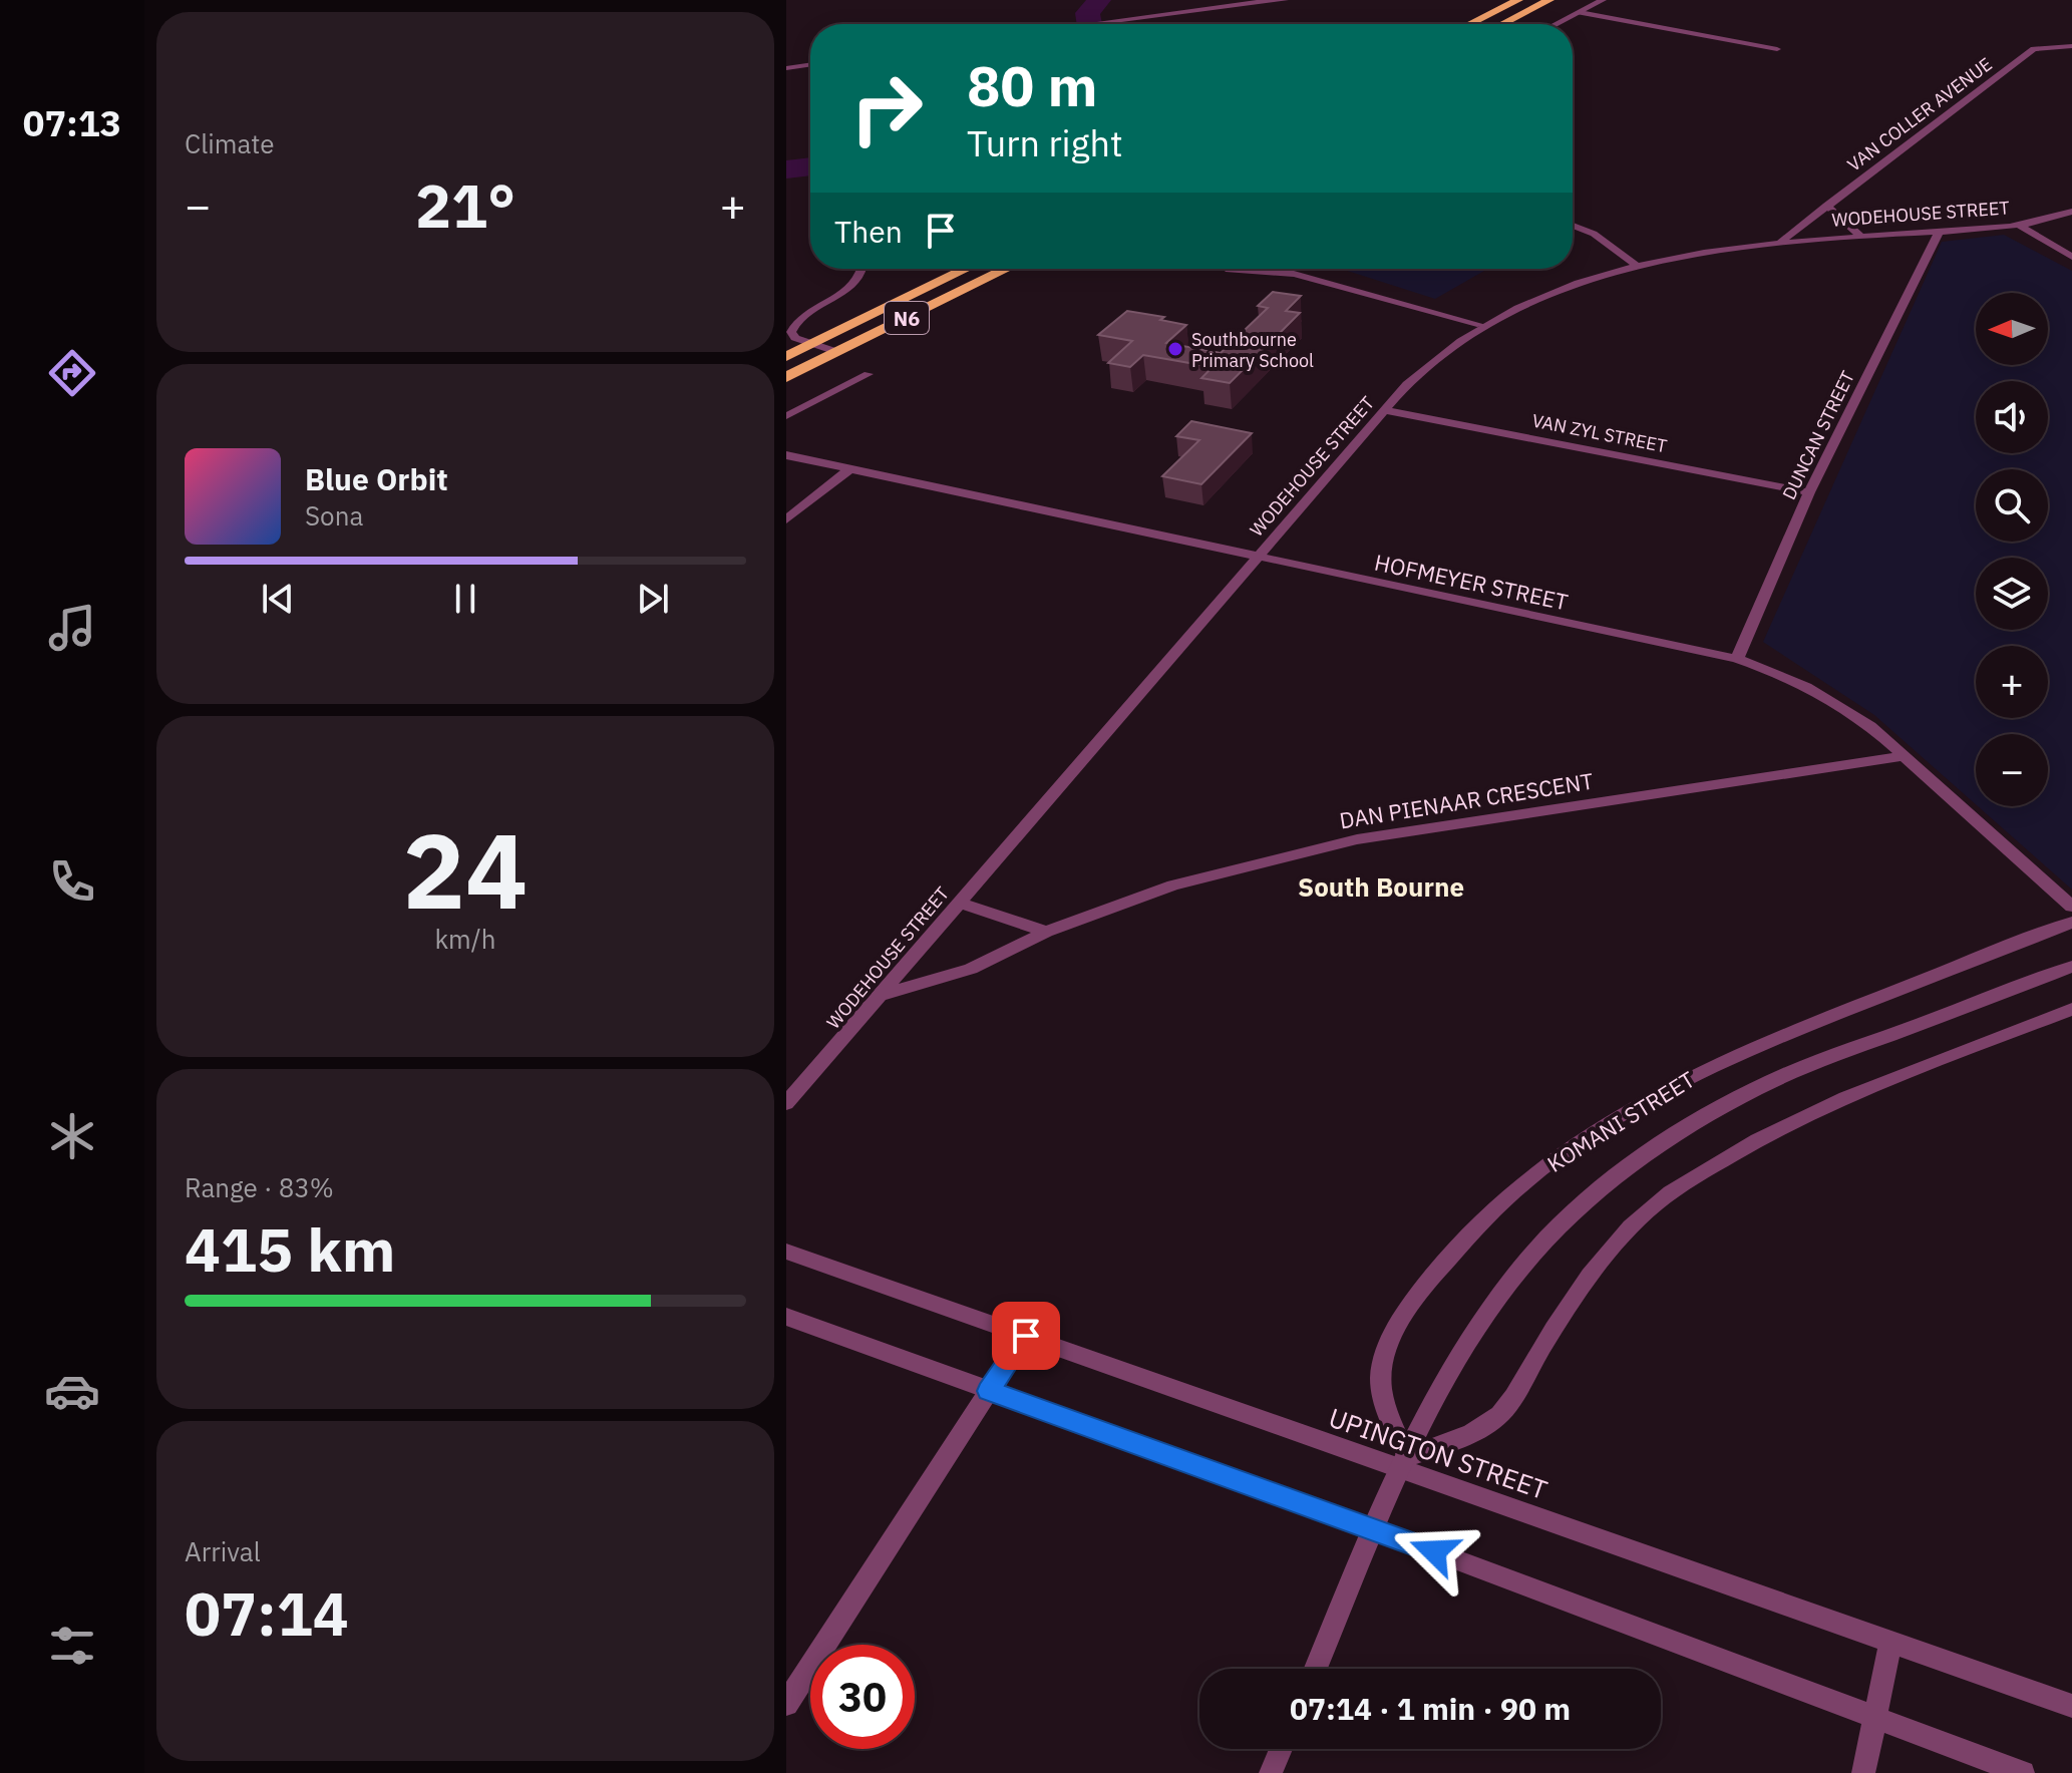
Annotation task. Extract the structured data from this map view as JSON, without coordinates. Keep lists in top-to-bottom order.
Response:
{
  "streets": {
    "highway": ["N6"],
    "street": [
      "VAN COLLER AVENUE",
      "WODEHOUSE STREET",
      "VAN ZYL STREET",
      "DUNCAN STREET",
      "HOFMEYER STREET",
      "DAN PIENAAR CRESCENT",
      "KOMANI STREET",
      "UPINGTON STREET"
    ]
  },
  "crossings": [
    ["VAN COLLER AVENUE", "WODEHOUSE STREET"],
    ["WODEHOUSE STREET", "VAN ZYL STREET"],
    ["WODEHOUSE STREET", "DUNCAN STREET"],
    ["WODEHOUSE STREET", "HOFMEYER STREET"],
    ["WODEHOUSE STREET", "DAN PIENAAR CRESCENT"],
    ["VAN ZYL STREET", "DUNCAN STREET"],
    ["DUNCAN STREET", "HOFMEYER STREET"],
    ["HOFMEYER STREET", "DAN PIENAAR CRESCENT"],
    ["KOMANI STREET", "UPINGTON STREET"]
  ],
  "districts": ["South Bourne"],
  "places": ["Southbourne Primary School"],
  "north": "left",
  "page": {
    "tabs": "07:13",
    "tile": [
      "Climate",
      ["24", "km/h"],
      ["Range · 83%", "415 km"],
      ["Arrival", "07:14"]
    ],
    "turn": ["80 m", "Turn right"],
    "heat": ["−", "21°", "+"],
    "then": "Then",
    "map_buttons": ["+", "−"],
    "song": ["Blue Orbit", "Sona"],
    "limit": "30",
    "trip": "07:14 · 1 min · 90 m"
  }
}
